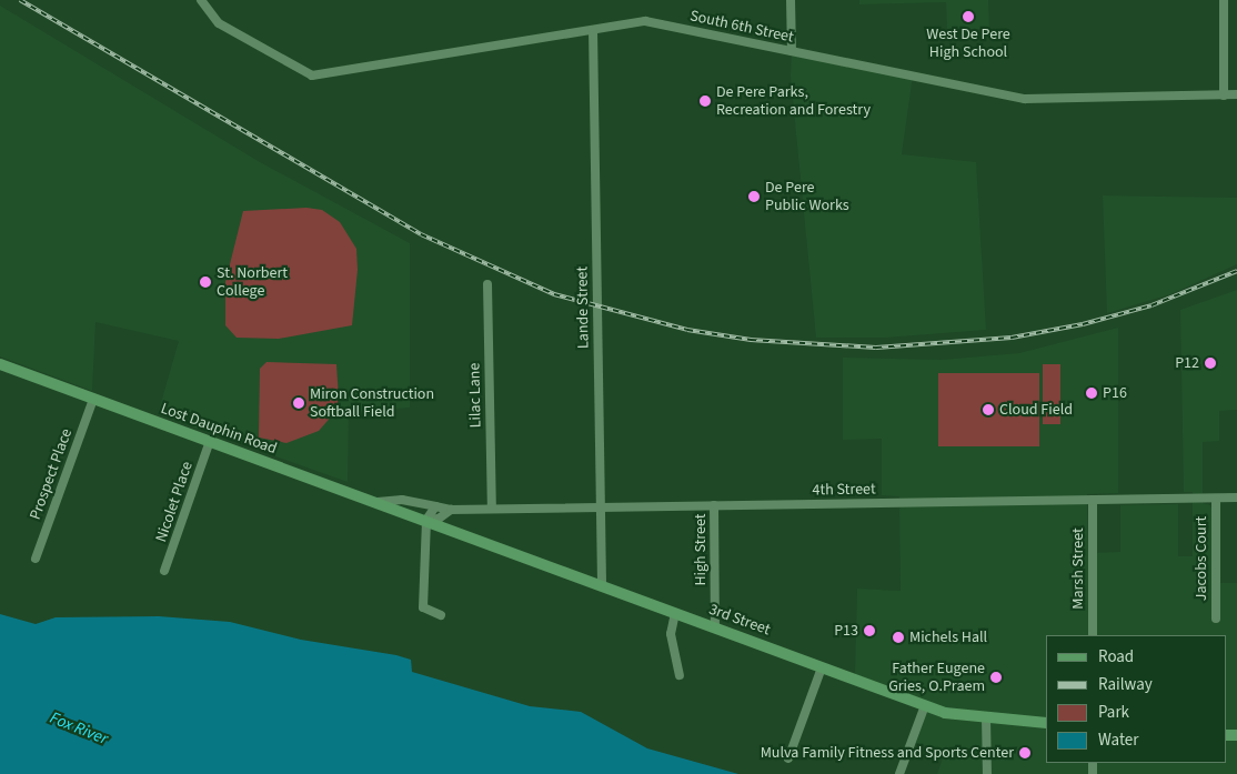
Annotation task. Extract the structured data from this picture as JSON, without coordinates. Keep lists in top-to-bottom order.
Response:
{
  "streets": {
    "main road": ["Lost Dauphin Road", "3rd Street"],
    "street": [
      "South 6th Street",
      "Lande Street",
      "Lilac Lane",
      "Prospect Place",
      "4th Street",
      "Nicolet Place",
      "High Street",
      "Jacobs Court",
      "Marsh Street"
    ]
  },
  "crossings": [
    ["South 6th Street", "Lande Street"],
    ["Lande Street", "4th Street"],
    ["Lande Street", "3rd Street"],
    ["Lilac Lane", "4th Street"],
    ["Lost Dauphin Road", "Prospect Place"],
    ["Lost Dauphin Road", "4th Street"],
    ["Lost Dauphin Road", "Nicolet Place"],
    ["Lost Dauphin Road", "3rd Street"],
    ["4th Street", "High Street"],
    ["4th Street", "Jacobs Court"],
    ["4th Street", "Marsh Street"],
    ["4th Street", "3rd Street"],
    ["High Street", "3rd Street"]
  ],
  "water": ["Fox River"],
  "places": [
    "West De Pere High School",
    "De Pere Parks, Recreation and Forestry",
    "De Pere Public Works",
    "St. Norbert College",
    "P12",
    "P16",
    "Miron Construction Softball Field",
    "Cloud Field",
    "P13",
    "Michels Hall",
    "Father Eugene Gries, O.Praem",
    "Mulva Family Fitness and Sports Center"
  ],
  "legend": [
    "Road",
    "Railway",
    "Park",
    "Water"
  ]
}
